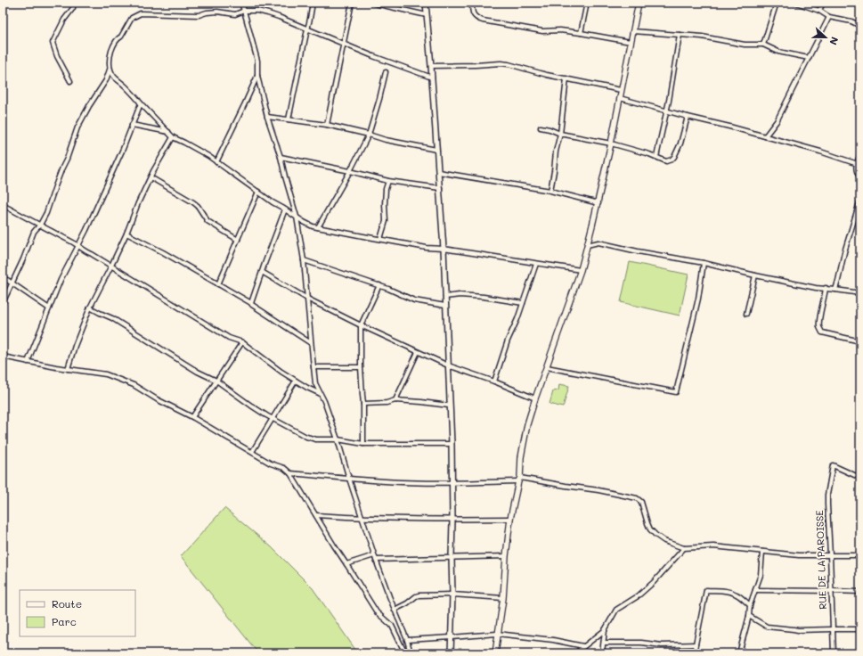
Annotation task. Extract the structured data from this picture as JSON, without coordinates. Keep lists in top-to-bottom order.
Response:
{
  "streets": {
    "street": ["RUE DE LA PAROISSE"]
  },
  "legend": ["Route", "Parc"],
  "north": "right"
}
